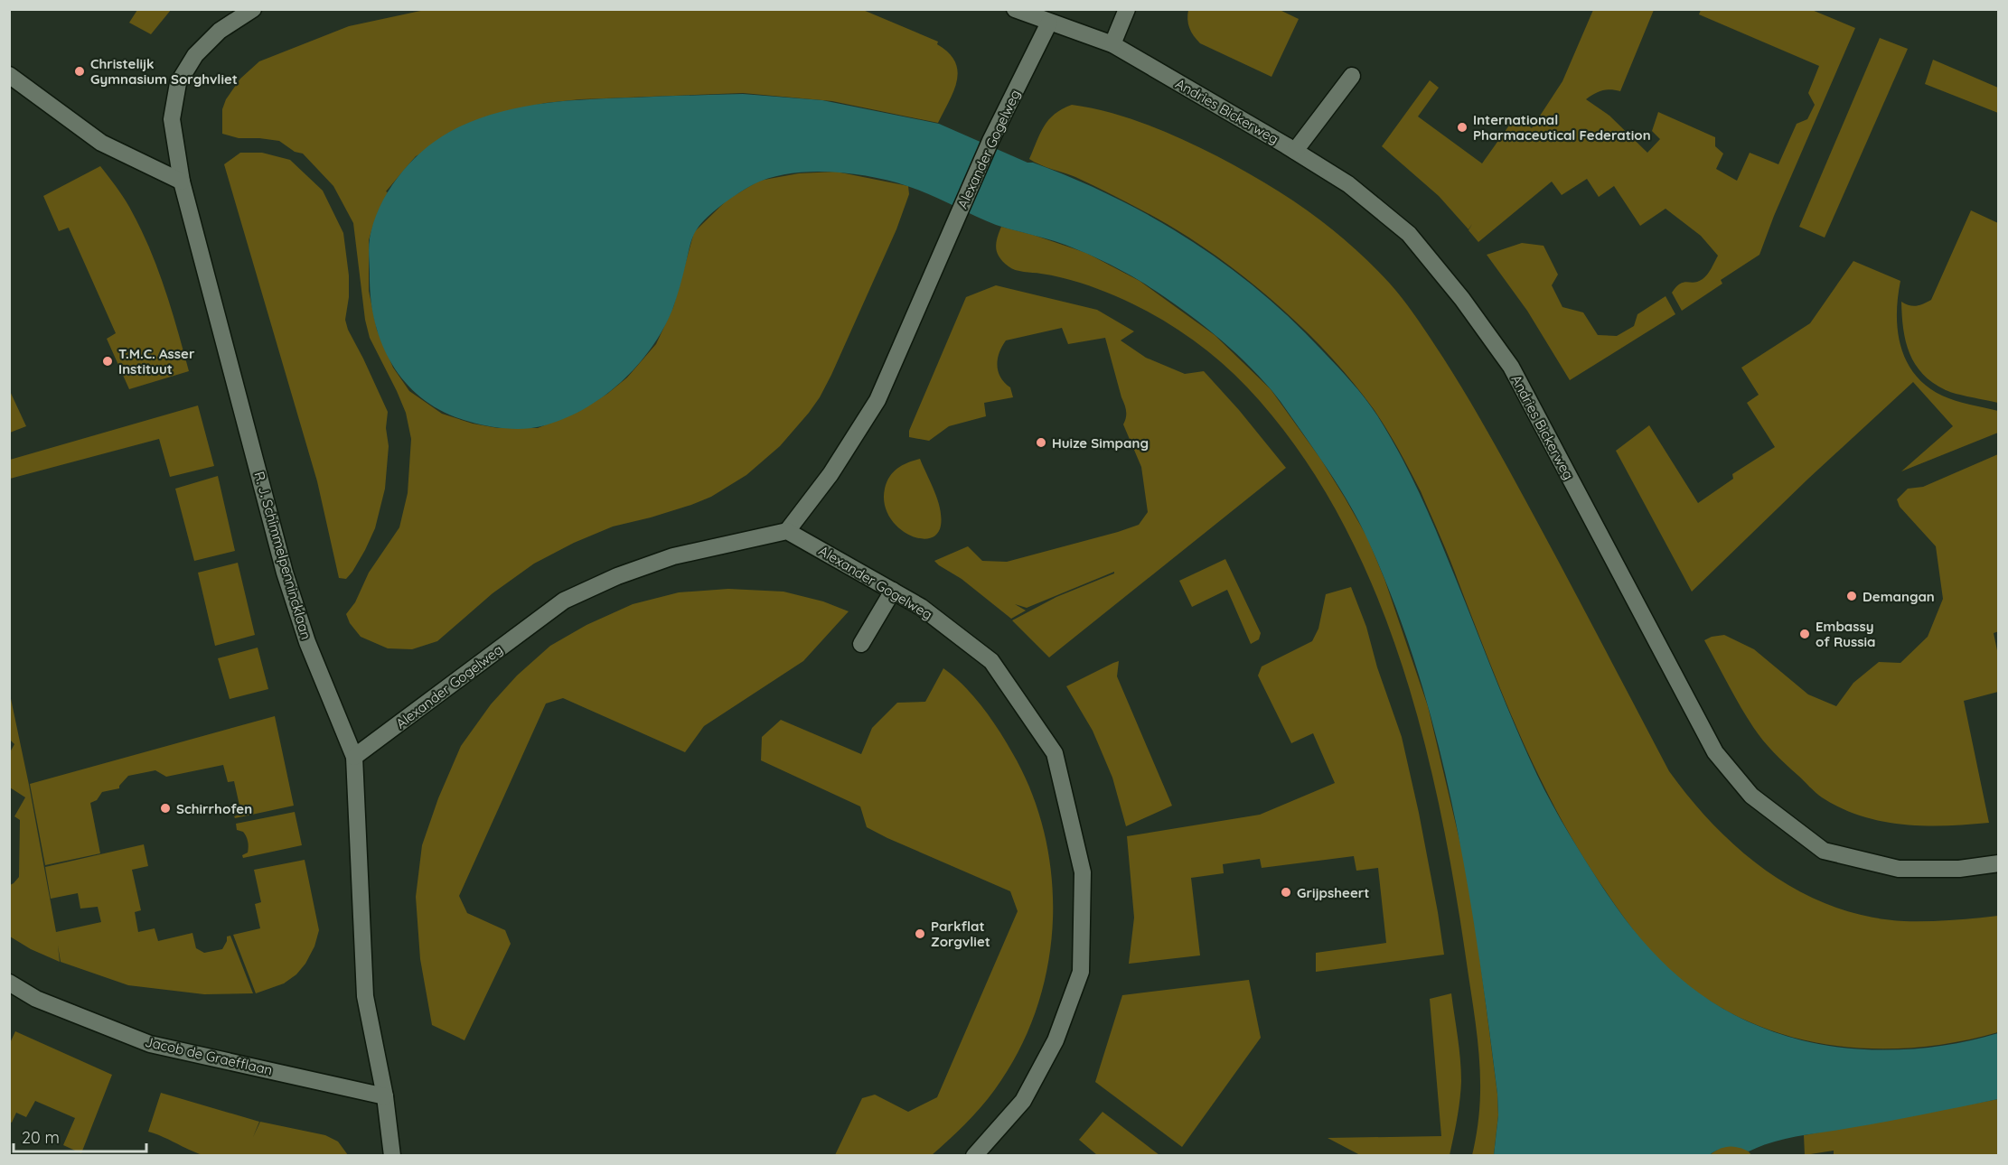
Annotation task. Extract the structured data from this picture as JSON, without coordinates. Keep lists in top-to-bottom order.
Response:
{
  "streets": {
    "street": [
      "Andries Bickerweg",
      "Alexander Gogelweg",
      "R. J. Schimmelpennincklaan",
      "Jacob de Graefflaan"
    ]
  },
  "crossings": [
    ["Andries Bickerweg", "Alexander Gogelweg"],
    ["Alexander Gogelweg", "R. J. Schimmelpennincklaan"],
    ["R. J. Schimmelpennincklaan", "Jacob de Graefflaan"]
  ],
  "places": [
    "Christelijk Gymnasium Sorghvliet",
    "International Pharmaceutical Federation",
    "T.M.C. Asser Instituut",
    "Huize Simpang",
    "Demangan",
    "Embassy of Russia",
    "Schirrhofen",
    "Grijpsheert",
    "Parkflat Zorgvliet"
  ],
  "scale_bar": "20 m"
}
